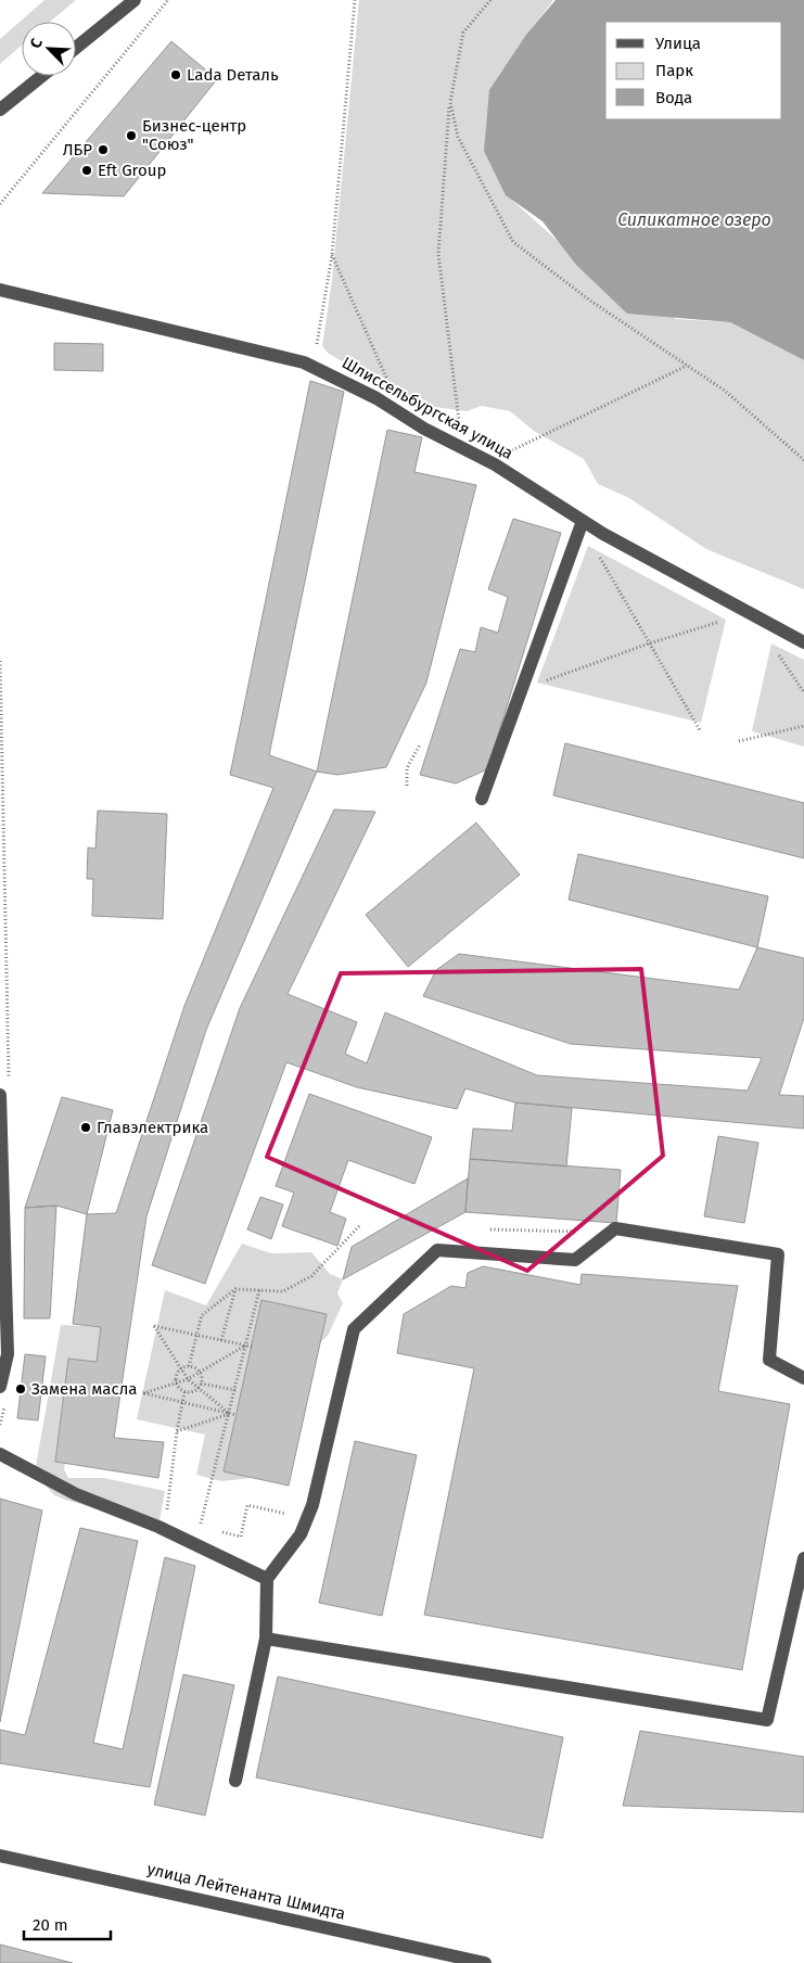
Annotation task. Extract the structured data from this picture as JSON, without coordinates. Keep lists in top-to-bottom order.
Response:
{
  "streets": {
    "street": ["Шлиссельбургская улица", "улица Лейтенанта Шмидта"]
  },
  "water": ["Силикатное озеро"],
  "places": [
    "Lada Dеталь",
    "Бизнес-центр \"Союз\"",
    "ЛБР",
    "Eft Group",
    "Главэлектрика",
    "Замена масла"
  ],
  "legend": ["Улица", "Парк", "Вода"],
  "scale_bar": "20 m",
  "north": "top left"
}
